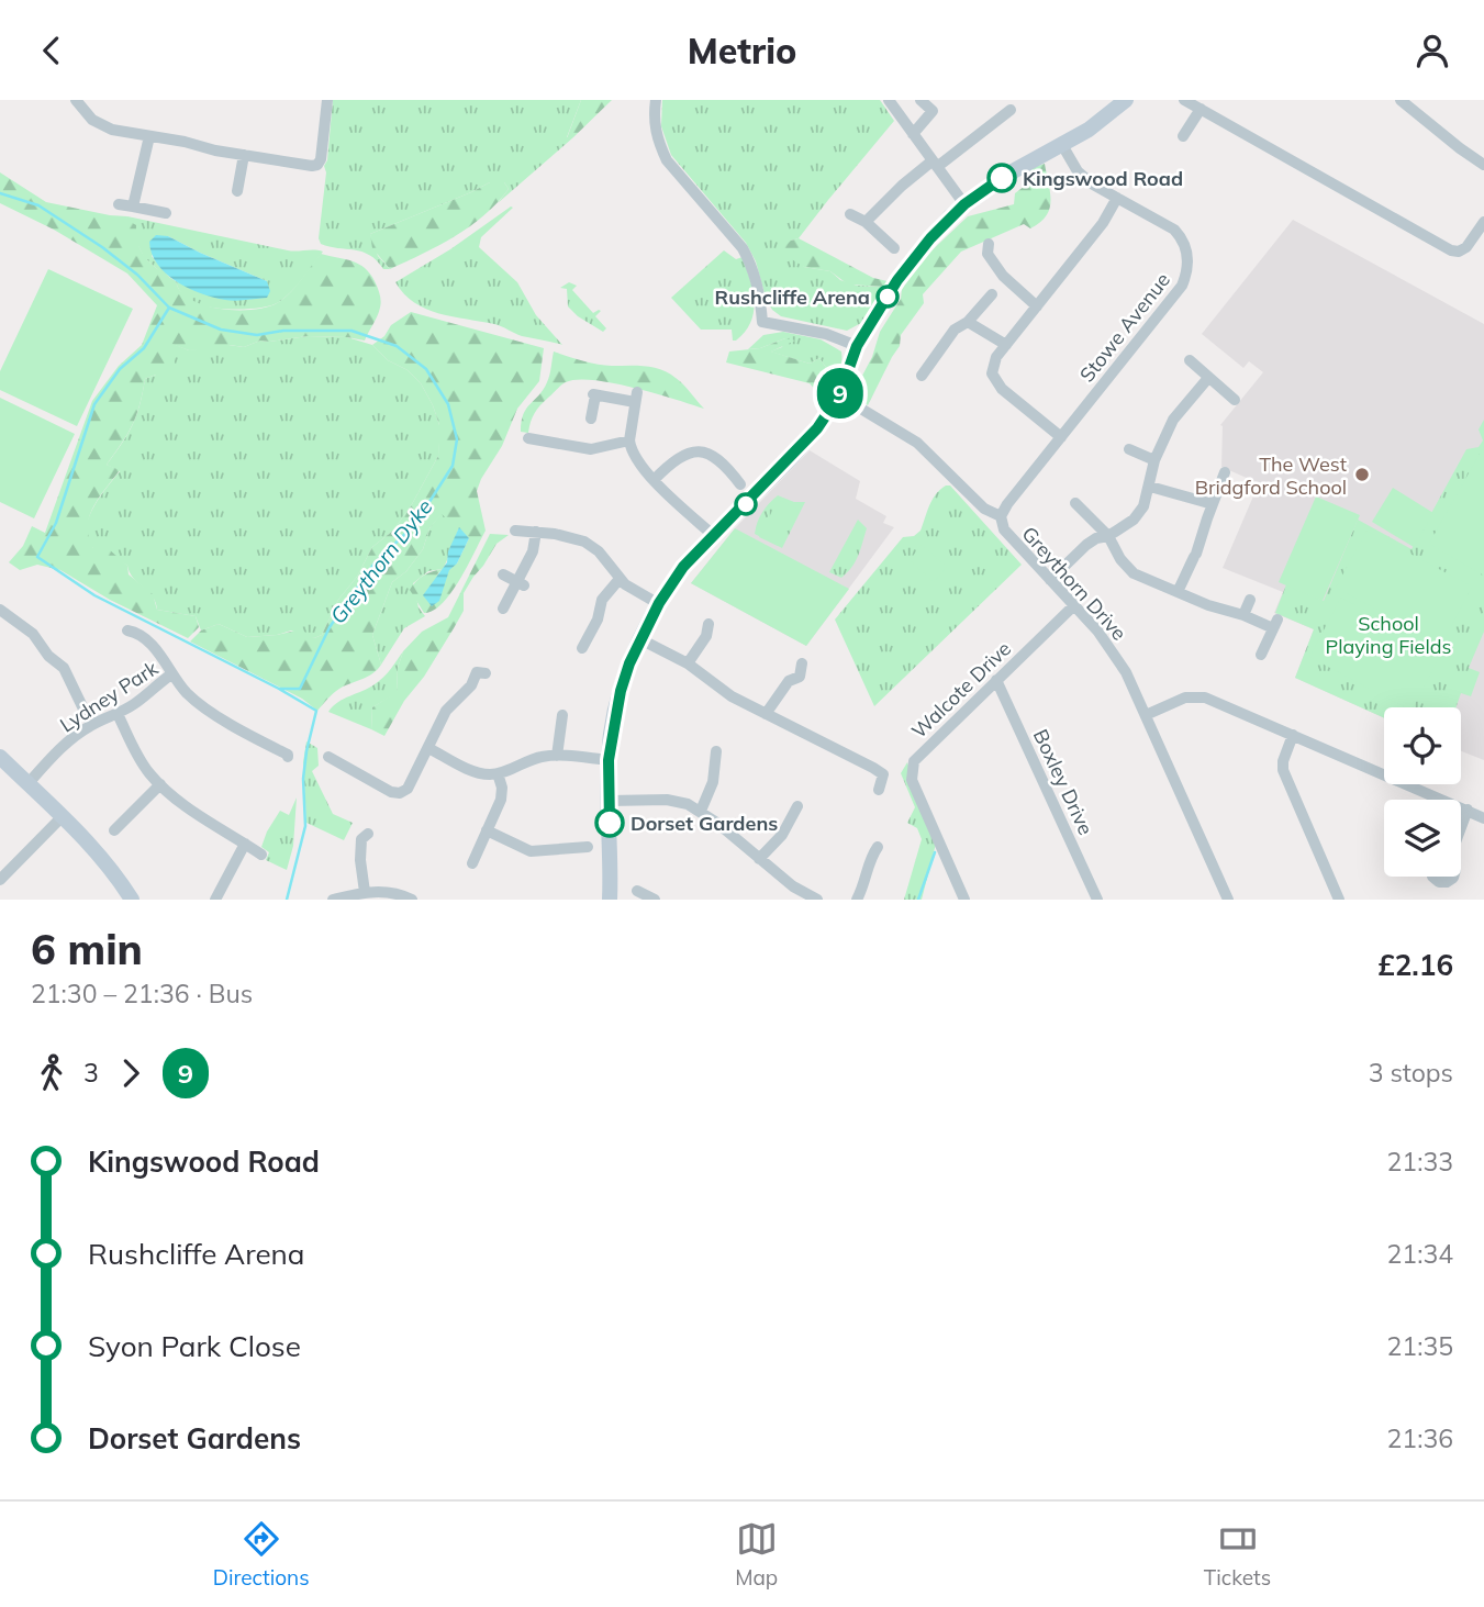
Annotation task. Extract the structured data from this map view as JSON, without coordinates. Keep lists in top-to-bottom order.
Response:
{
  "streets": {
    "street": [
      "Stowe Avenue",
      "Greythorn Drive",
      "Walcote Drive",
      "Lydney Park",
      "Boxley Drive"
    ]
  },
  "crossings": [
    ["Stowe Avenue", "Greythorn Drive"],
    ["Greythorn Drive", "Walcote Drive"],
    ["Walcote Drive", "Boxley Drive"]
  ],
  "water": ["Greythorn Dyke"],
  "parks": ["School Playing Fields"],
  "places": [
    "Kingswood Road",
    "Rushcliffe Arena",
    "The West Bridgford School",
    "Dorset Gardens"
  ],
  "lines": ["bus line 9"],
  "page": {
    "header": "Metrio",
    "on_map": "9",
    "heading": ["6 min", "21:30 – 21:36 · Bus", "£2.16"],
    "legs": ["3", "9", "3 stops"],
    "list": [
      {
        "name": "Kingswood Road",
        "value": "21:33"
      },
      {
        "name": "Rushcliffe Arena",
        "value": "21:34"
      },
      {
        "name": "Syon Park Close",
        "value": "21:35"
      },
      {
        "name": "Dorset Gardens",
        "value": "21:36"
      }
    ],
    "tabs": ["Directions", "Map", "Tickets"]
  }
}
